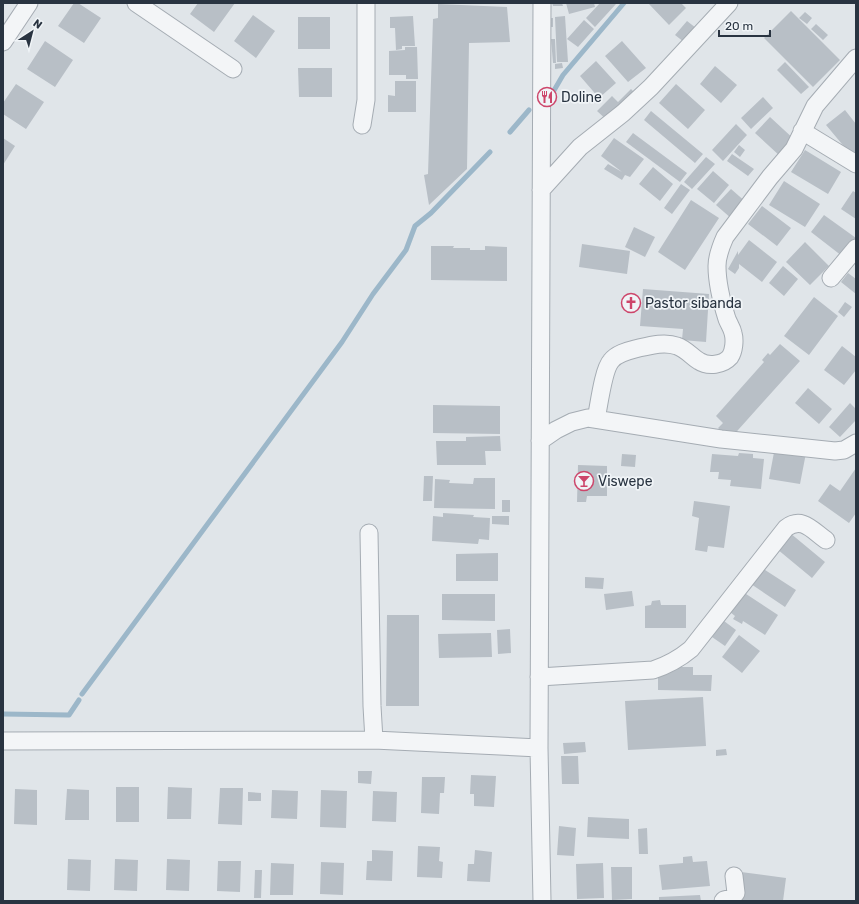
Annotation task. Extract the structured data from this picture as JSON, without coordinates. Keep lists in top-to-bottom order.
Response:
{
  "places": {
    "restaurant": ["Doline"],
    "church": ["Pastor sibanda"],
    "bar": ["Viswepe"]
  },
  "scale_bar": "20 m",
  "north": "top right"
}
